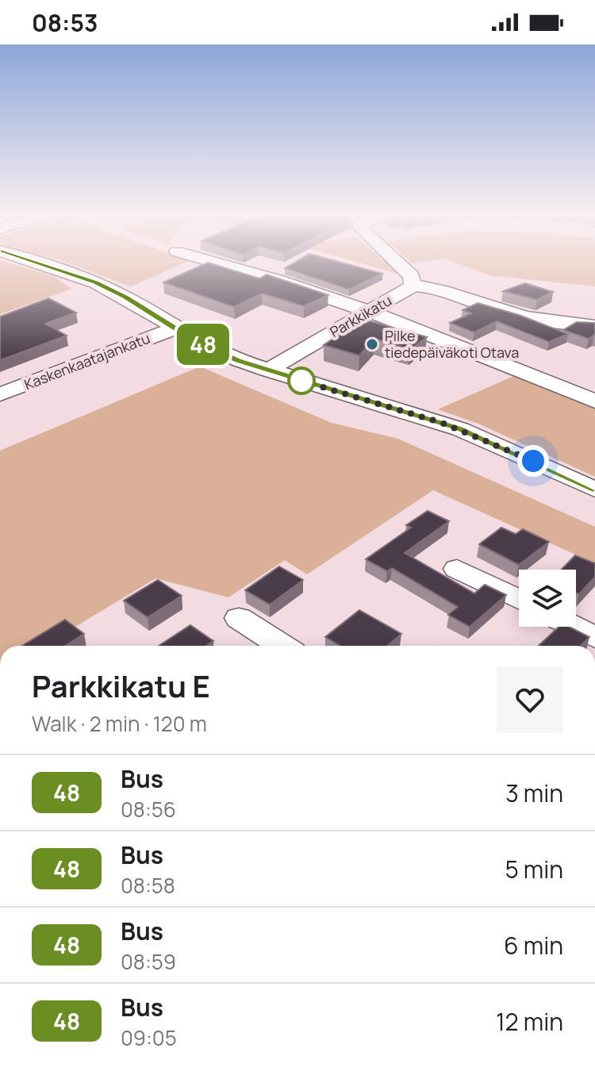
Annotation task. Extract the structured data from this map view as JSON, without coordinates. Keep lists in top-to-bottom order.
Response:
{
  "streets": {
    "street": ["Parkkikatu", "Kaskenkaatajankatu"]
  },
  "places": ["Pilke tiedepäiväkoti Otava"],
  "lines": ["bus line 48"],
  "page": {
    "status": "08:53",
    "on_map": "48",
    "heading": ["Parkkikatu E", "Walk · 2 min · 120 m"],
    "list": [
      {
        "mark": "48",
        "name": "Bus",
        "note": "08:56",
        "value": "3 min"
      },
      {
        "mark": "48",
        "name": "Bus",
        "note": "08:58",
        "value": "5 min"
      },
      {
        "mark": "48",
        "name": "Bus",
        "note": "08:59",
        "value": "6 min"
      },
      {
        "mark": "48",
        "name": "Bus",
        "note": "09:05",
        "value": "12 min"
      }
    ]
  }
}
